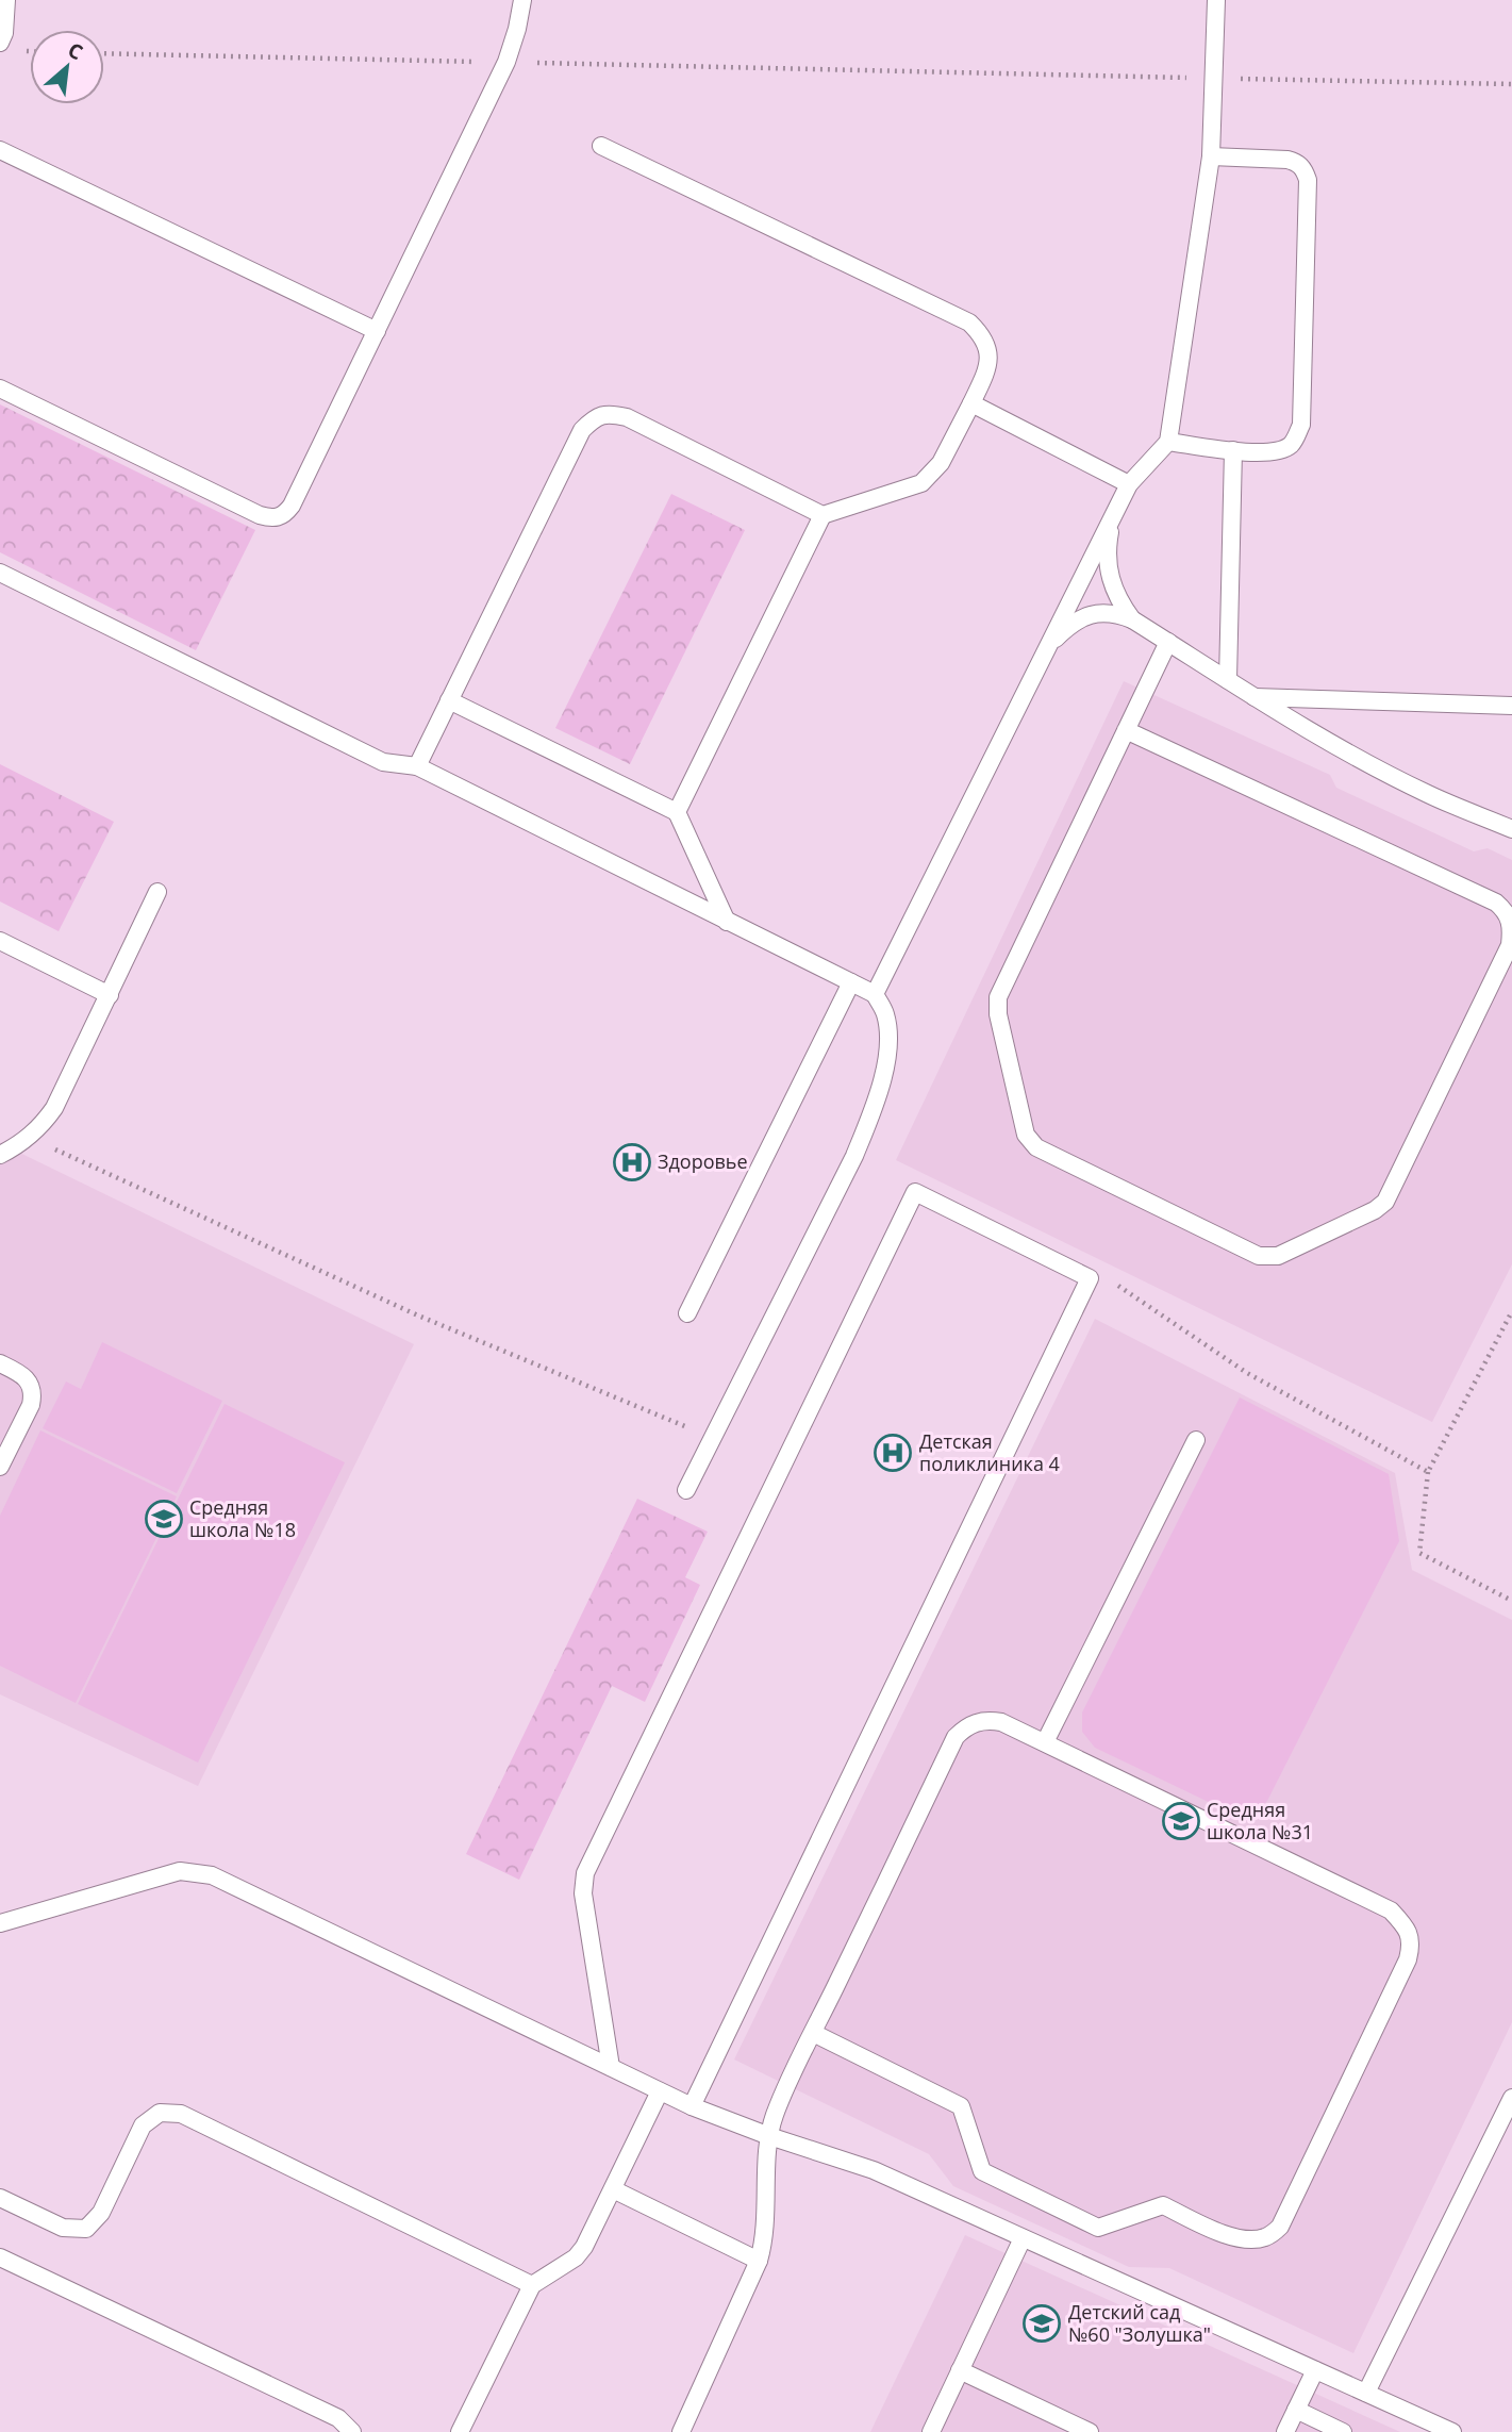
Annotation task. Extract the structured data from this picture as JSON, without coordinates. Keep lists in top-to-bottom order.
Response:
{
  "places": {
    "hospital": ["Здоровье", "Детская поликлиника 4"],
    "school or university": ["Средняя школа №18", "Средняя школа №31", "Детский сад №60 \"Золушка\""]
  },
  "north": "top right"
}
